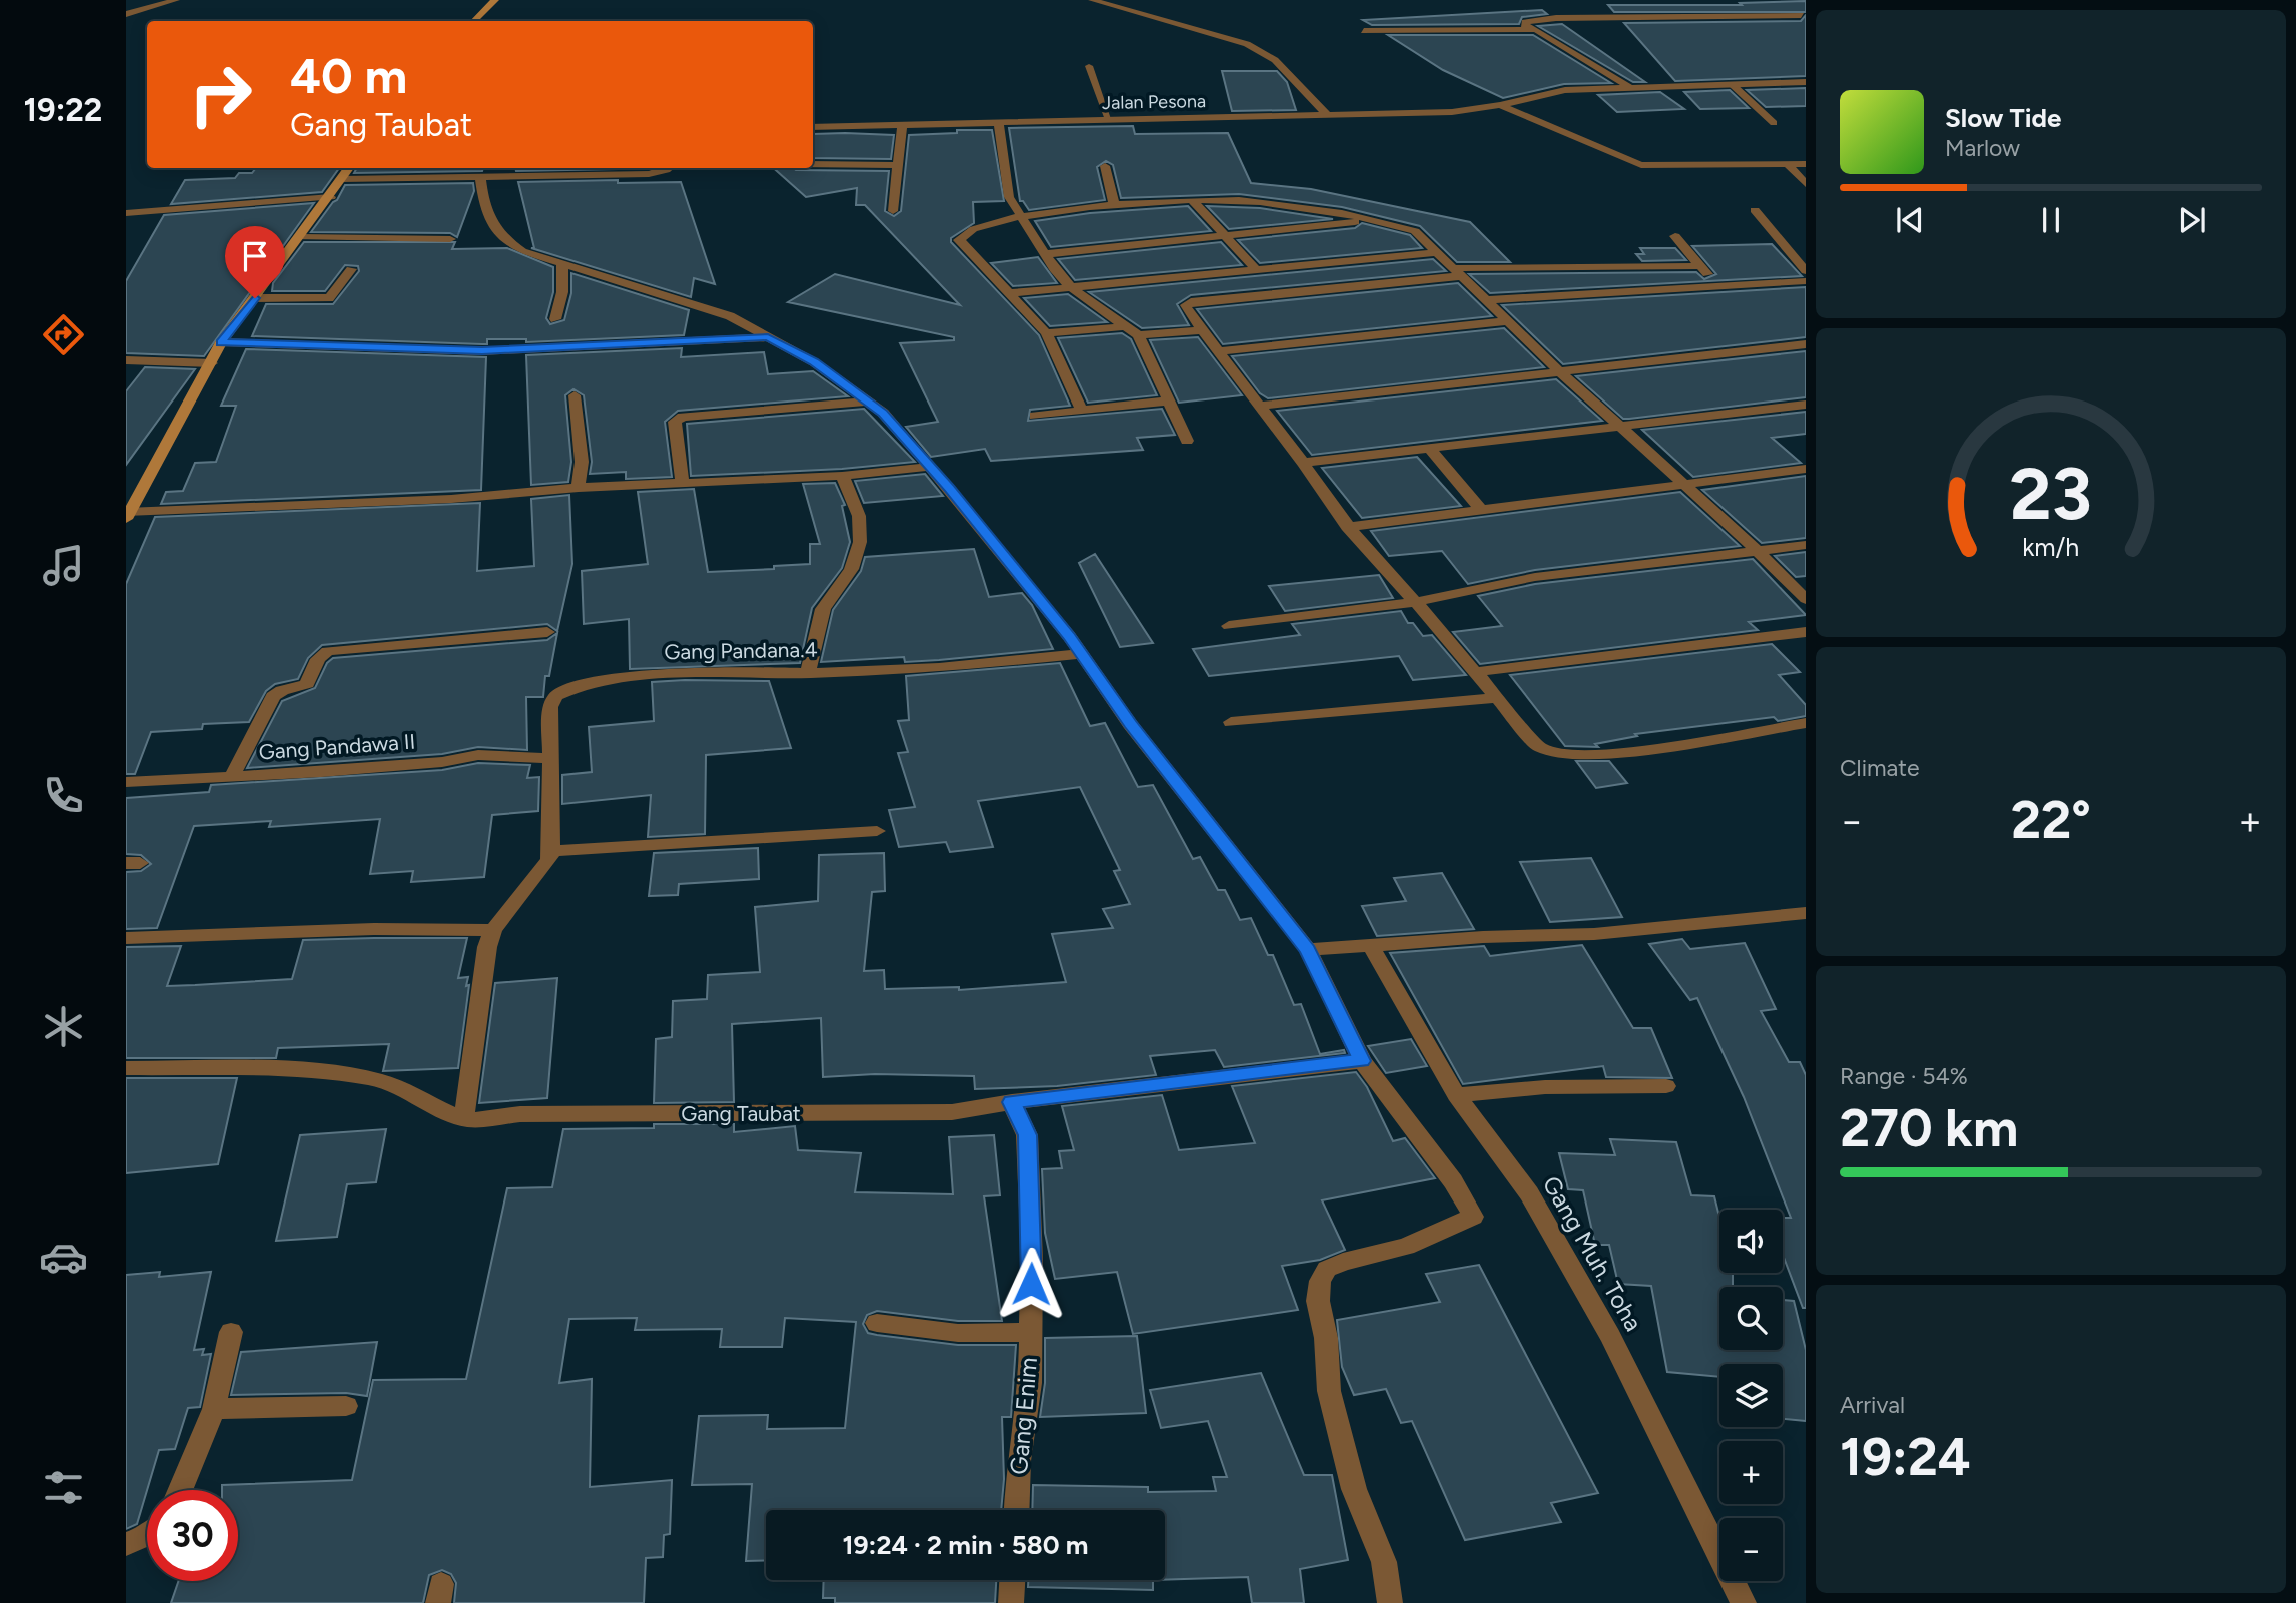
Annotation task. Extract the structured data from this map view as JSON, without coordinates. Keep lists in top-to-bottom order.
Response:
{
  "streets": {
    "street": [
      "Jalan Pesona",
      "Gang Pandana.4",
      "Gang Pandawa II",
      "Gang Taubat",
      "Gang Muh. Toha",
      "Gang Enim"
    ]
  },
  "crossings": [
    ["Gang Pandana.4", "Gang Pandawa II"],
    ["Gang Taubat", "Gang Enim"]
  ],
  "page": {
    "tabs": "19:22",
    "turn": ["40 m", "Gang Taubat"],
    "song": ["Slow Tide", "Marlow"],
    "tile": [
      "Climate",
      ["Range · 54%", "270 km"],
      ["Arrival", "19:24"]
    ],
    "heat": ["−", "22°", "+"],
    "map_buttons": ["+", "−"],
    "limit": "30",
    "trip": "19:24 · 2 min · 580 m",
    "gauge": ["23", "km/h"]
  }
}
